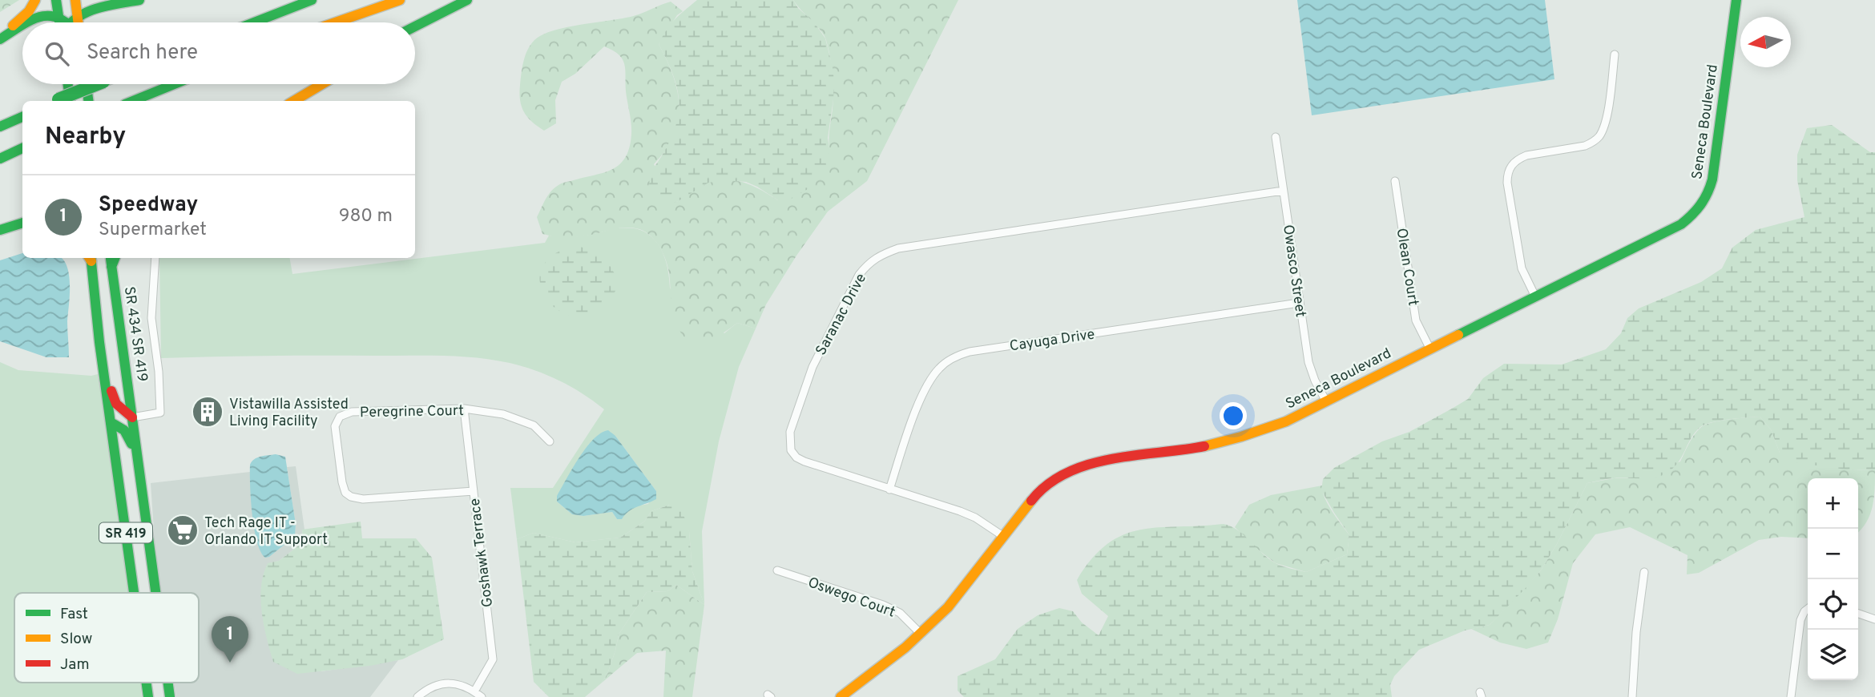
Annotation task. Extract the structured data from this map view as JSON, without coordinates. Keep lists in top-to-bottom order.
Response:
{
  "streets": {
    "main road": ["Seneca Boulevard", "SR 434 SR 419", "SR 419"],
    "street": [
      "Olean Court",
      "Owasco Street",
      "Saranac Drive",
      "Cayuga Drive",
      "Peregrine Court",
      "Goshawk Terrace",
      "Oswego Court"
    ]
  },
  "crossings": [
    ["Seneca Boulevard", "Olean Court"],
    ["Seneca Boulevard", "Owasco Street"],
    ["Seneca Boulevard", "Saranac Drive"],
    ["Seneca Boulevard", "Oswego Court"],
    ["Owasco Street", "Saranac Drive"],
    ["Owasco Street", "Cayuga Drive"],
    ["Saranac Drive", "Cayuga Drive"],
    ["SR 434 SR 419", "SR 419"],
    ["Peregrine Court", "Goshawk Terrace"]
  ],
  "places": {
    "building": ["Vistawilla Assisted Living Facility"],
    "supermarket": ["Tech Rage IT - Orlando IT Support"]
  },
  "legend": ["Fast", "Slow", "Jam"],
  "north": "left",
  "page": {
    "search": "Search here",
    "heading": "Nearby",
    "list": [
      {
        "mark": "1",
        "name": "Speedway",
        "note": "Supermarket",
        "value": "980 m"
      }
    ],
    "map_buttons": ["+", "−"],
    "pins": "1"
  }
}
